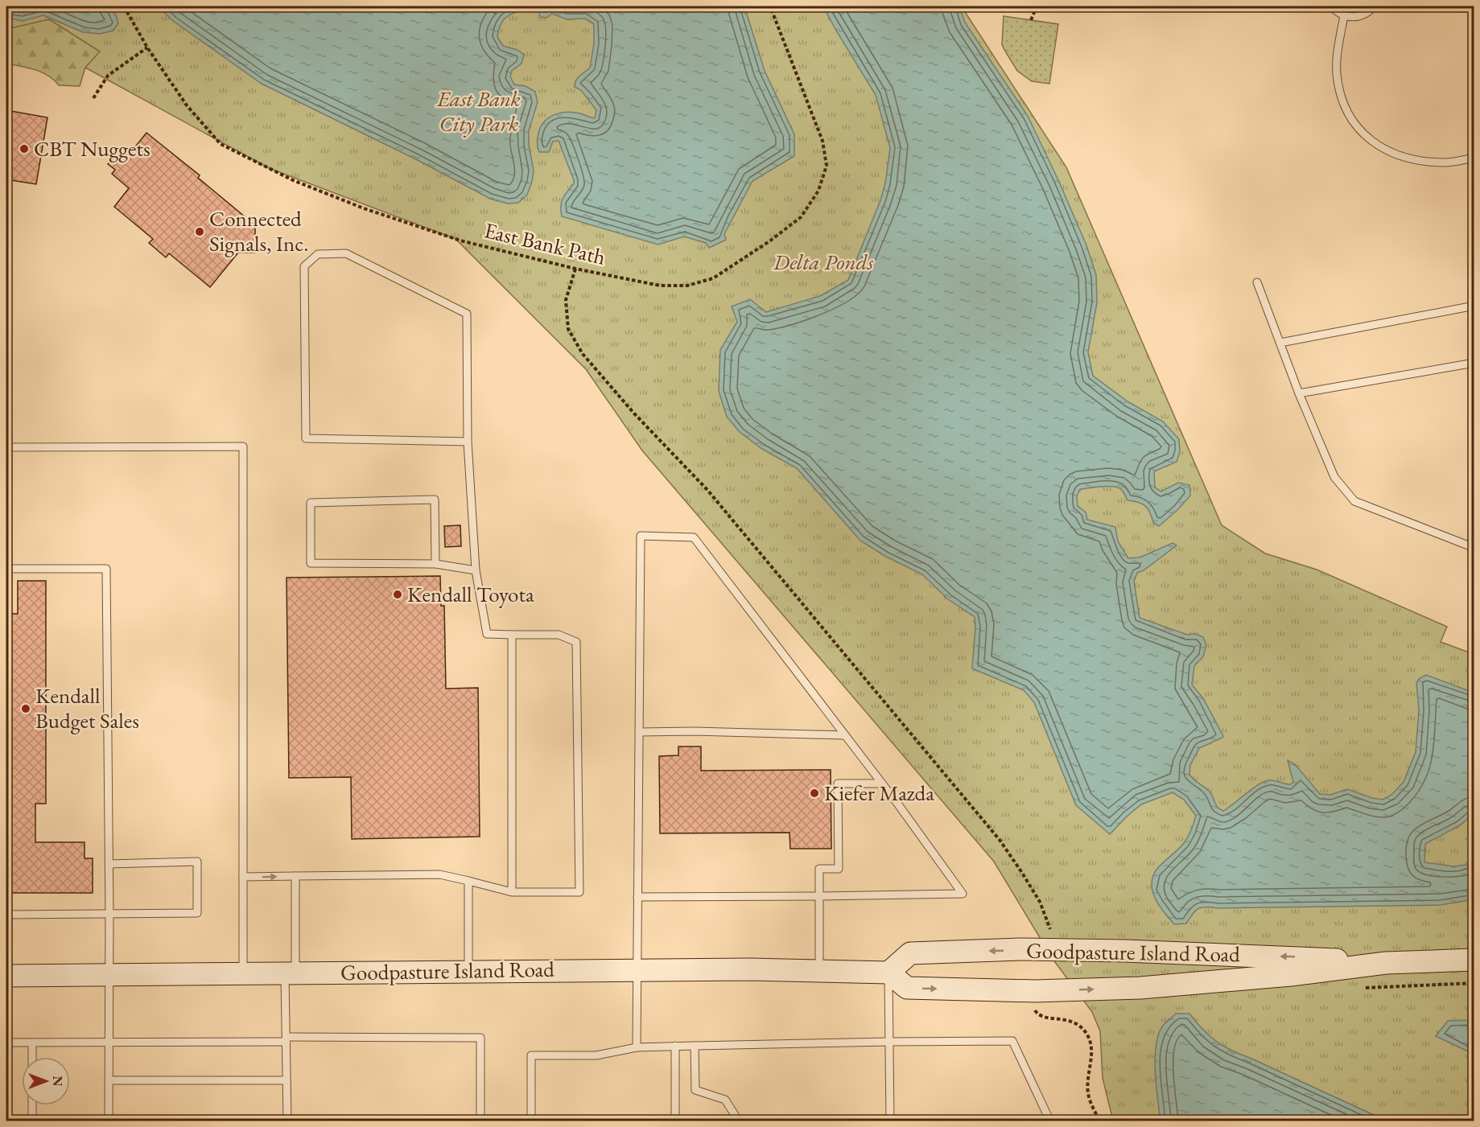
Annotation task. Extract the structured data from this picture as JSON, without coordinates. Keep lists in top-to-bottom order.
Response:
{
  "streets": {
    "main road": ["Goodpasture Island Road"],
    "path": ["East Bank Path"]
  },
  "parks": ["East Bank City Park", "Delta Ponds"],
  "places": [
    "CBT Nuggets",
    "Connected Signals, Inc.",
    "Kendall Toyota",
    "Kendall Budget Sales",
    "Kiefer Mazda"
  ],
  "north": "right"
}
